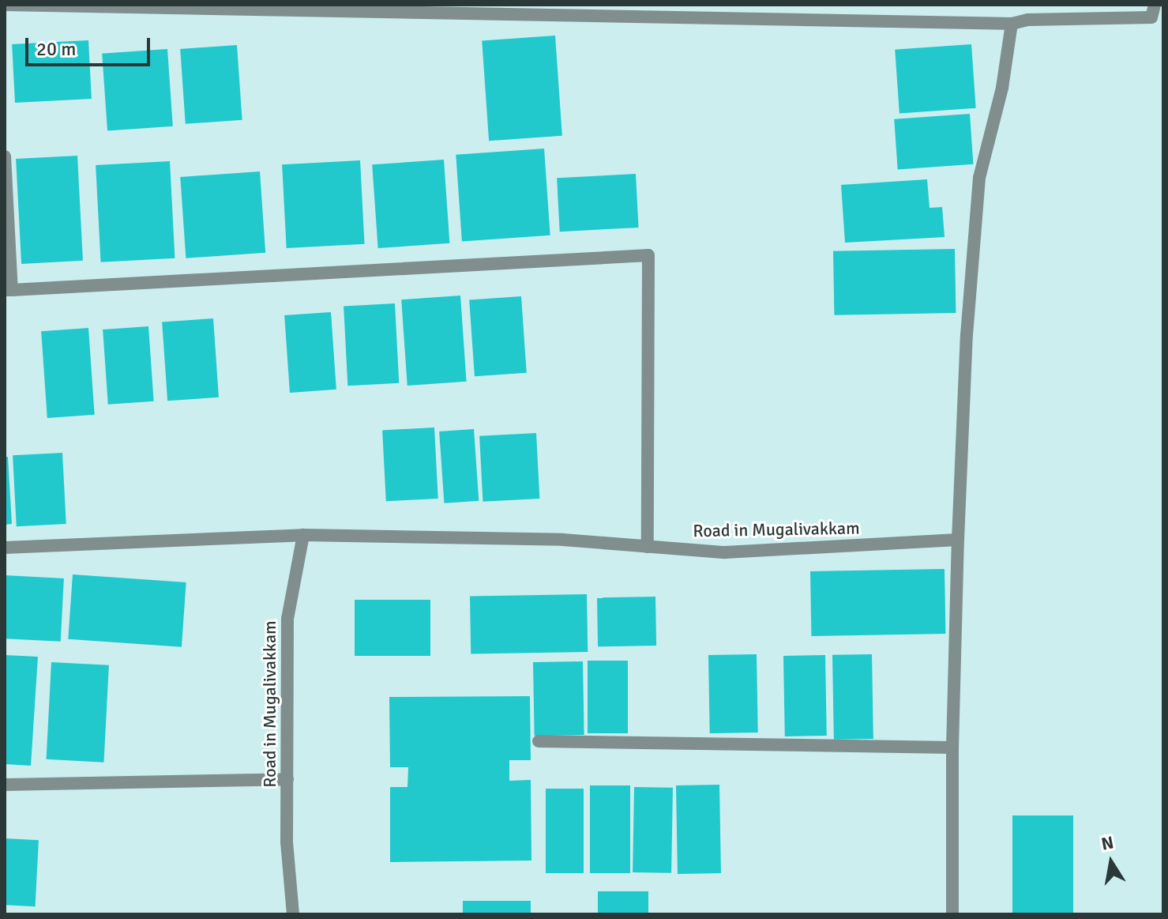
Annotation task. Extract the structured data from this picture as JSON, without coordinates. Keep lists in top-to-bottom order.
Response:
{
  "streets": {
    "street": ["Road in Mugalivakkam"]
  },
  "scale_bar": "20 m",
  "north": "top"
}
